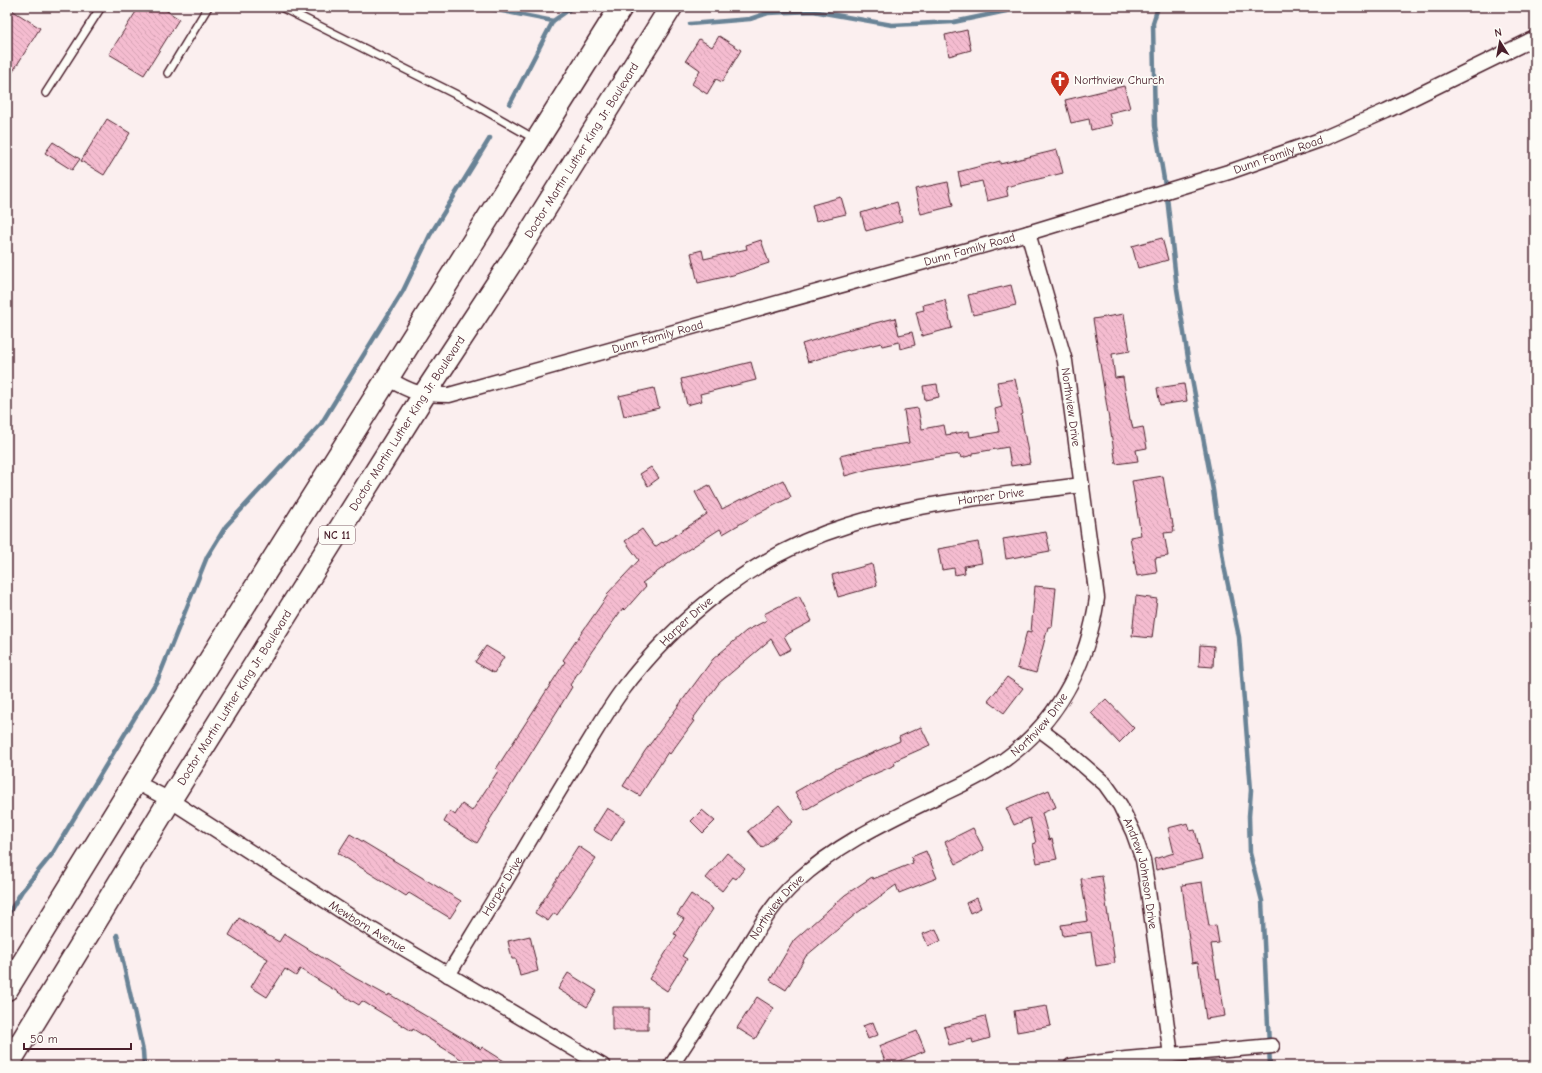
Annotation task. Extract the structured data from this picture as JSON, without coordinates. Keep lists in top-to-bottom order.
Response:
{
  "streets": {
    "highway": ["Doctor Martin Luther King Jr. Boulevard", "NC 11"],
    "street": [
      "Dunn Family Road",
      "Northview Drive",
      "Harper Drive",
      "Andrew Johnson Drive",
      "Mewborn Avenue"
    ]
  },
  "crossings": [
    ["Doctor Martin Luther King Jr. Boulevard", "Dunn Family Road"],
    ["Doctor Martin Luther King Jr. Boulevard", "Mewborn Avenue"],
    ["Dunn Family Road", "Northview Drive"],
    ["Northview Drive", "Harper Drive"],
    ["Northview Drive", "Andrew Johnson Drive"],
    ["Harper Drive", "Mewborn Avenue"]
  ],
  "places": {
    "church": ["Northview Church"]
  },
  "scale_bar": "50 m",
  "north": "top"
}
